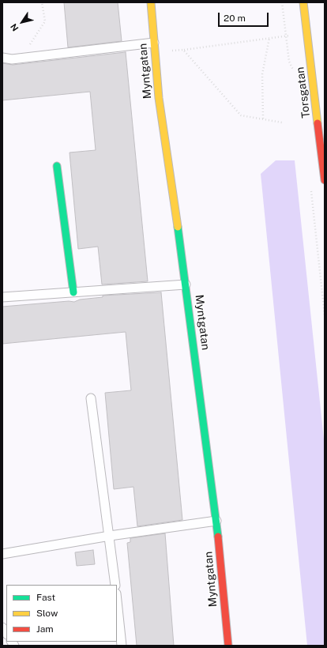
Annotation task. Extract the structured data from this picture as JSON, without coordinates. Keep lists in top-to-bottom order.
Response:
{
  "streets": {
    "street": ["Myntgatan", "Torsgatan"]
  },
  "legend": ["Fast", "Slow", "Jam"],
  "scale_bar": "20 m",
  "north": "bottom left"
}
